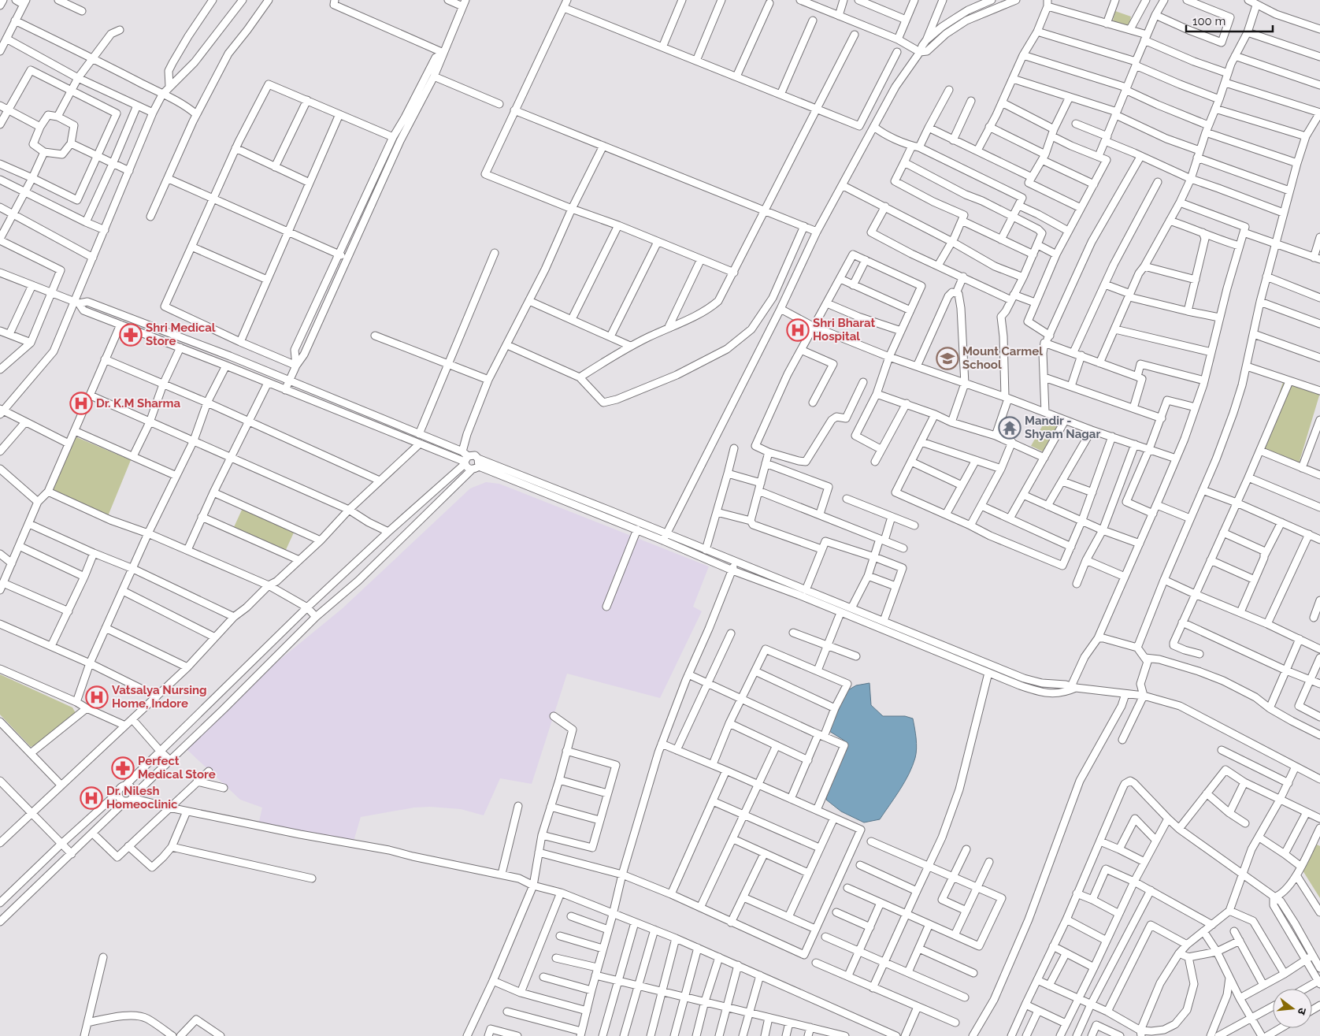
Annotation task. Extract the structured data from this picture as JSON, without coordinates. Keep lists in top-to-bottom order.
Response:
{
  "places": {
    "hospital": [
      "Shri Bharat Hospital",
      "Dr. K.M Sharma",
      "Vatsalya Nursing Home, Indore",
      "Dr. Nilesh Homeoclinic"
    ],
    "pharmacy": ["Shri Medical Store", "Perfect Medical Store"],
    "school or university": ["Mount Carmel School"],
    "temple": ["Mandir - Shyam Nagar"]
  },
  "scale_bar": "100 m",
  "north": "right"
}
